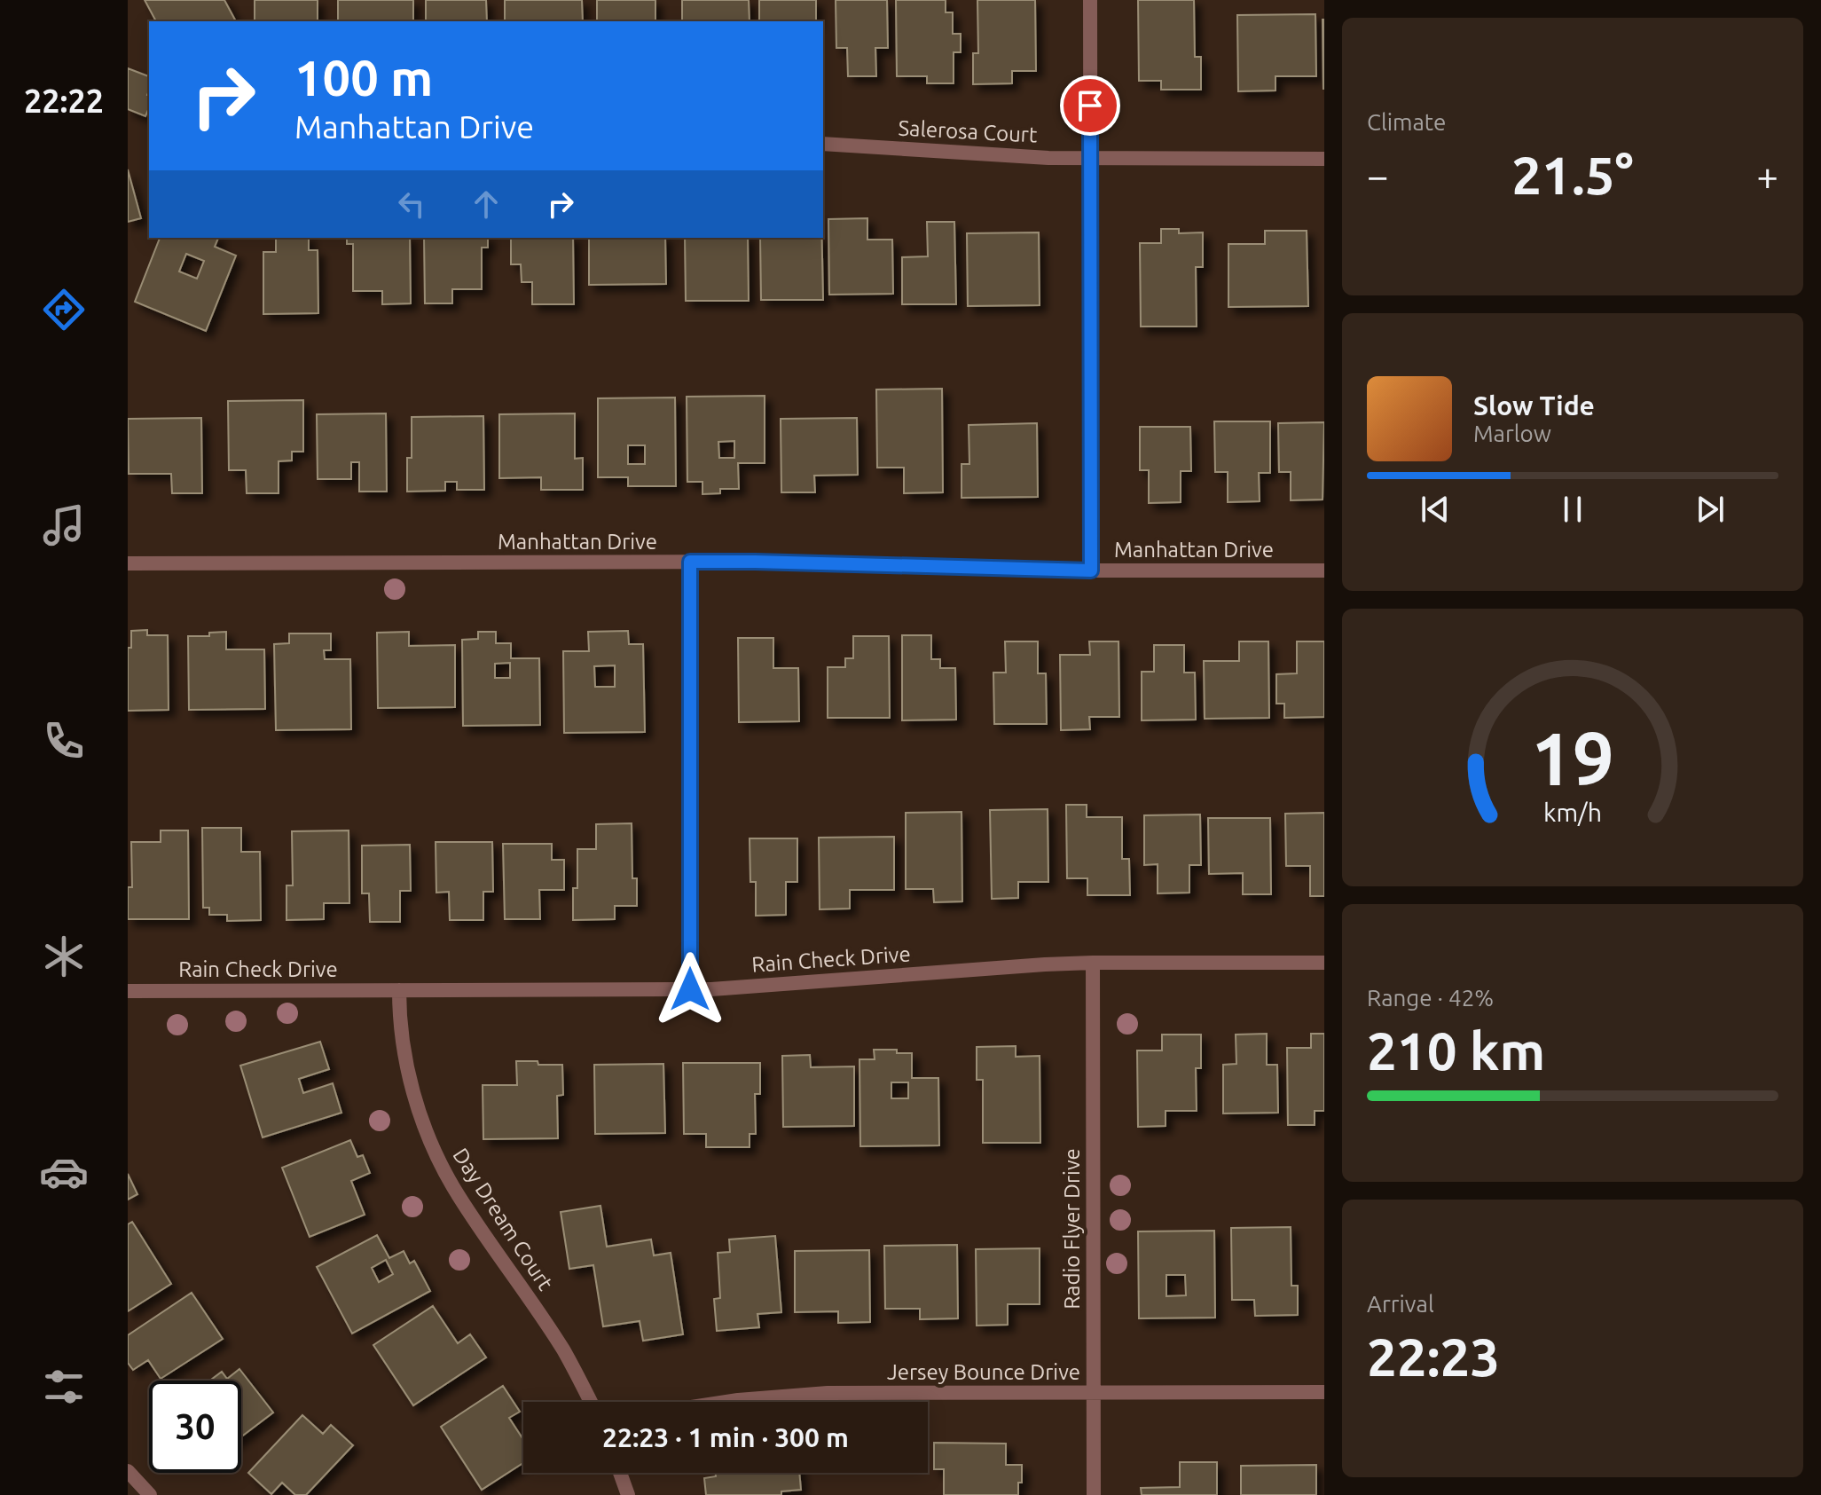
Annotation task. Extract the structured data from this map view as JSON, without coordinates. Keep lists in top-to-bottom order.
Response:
{
  "streets": {
    "street": [
      "Salerosa Court",
      "Manhattan Drive",
      "Rain Check Drive",
      "Day Dream Court",
      "Radio Flyer Drive",
      "Jersey Bounce Drive"
    ]
  },
  "crossings": [
    ["Rain Check Drive", "Day Dream Court"],
    ["Rain Check Drive", "Radio Flyer Drive"],
    ["Radio Flyer Drive", "Jersey Bounce Drive"]
  ],
  "page": {
    "tabs": "22:22",
    "tile": [
      "Climate",
      ["Range · 42%", "210 km"],
      ["Arrival", "22:23"]
    ],
    "turn": ["100 m", "Manhattan Drive"],
    "heat": ["−", "21.5°", "+"],
    "song": ["Slow Tide", "Marlow"],
    "limit": "30",
    "trip": "22:23 · 1 min · 300 m",
    "gauge": ["19", "km/h"]
  }
}
